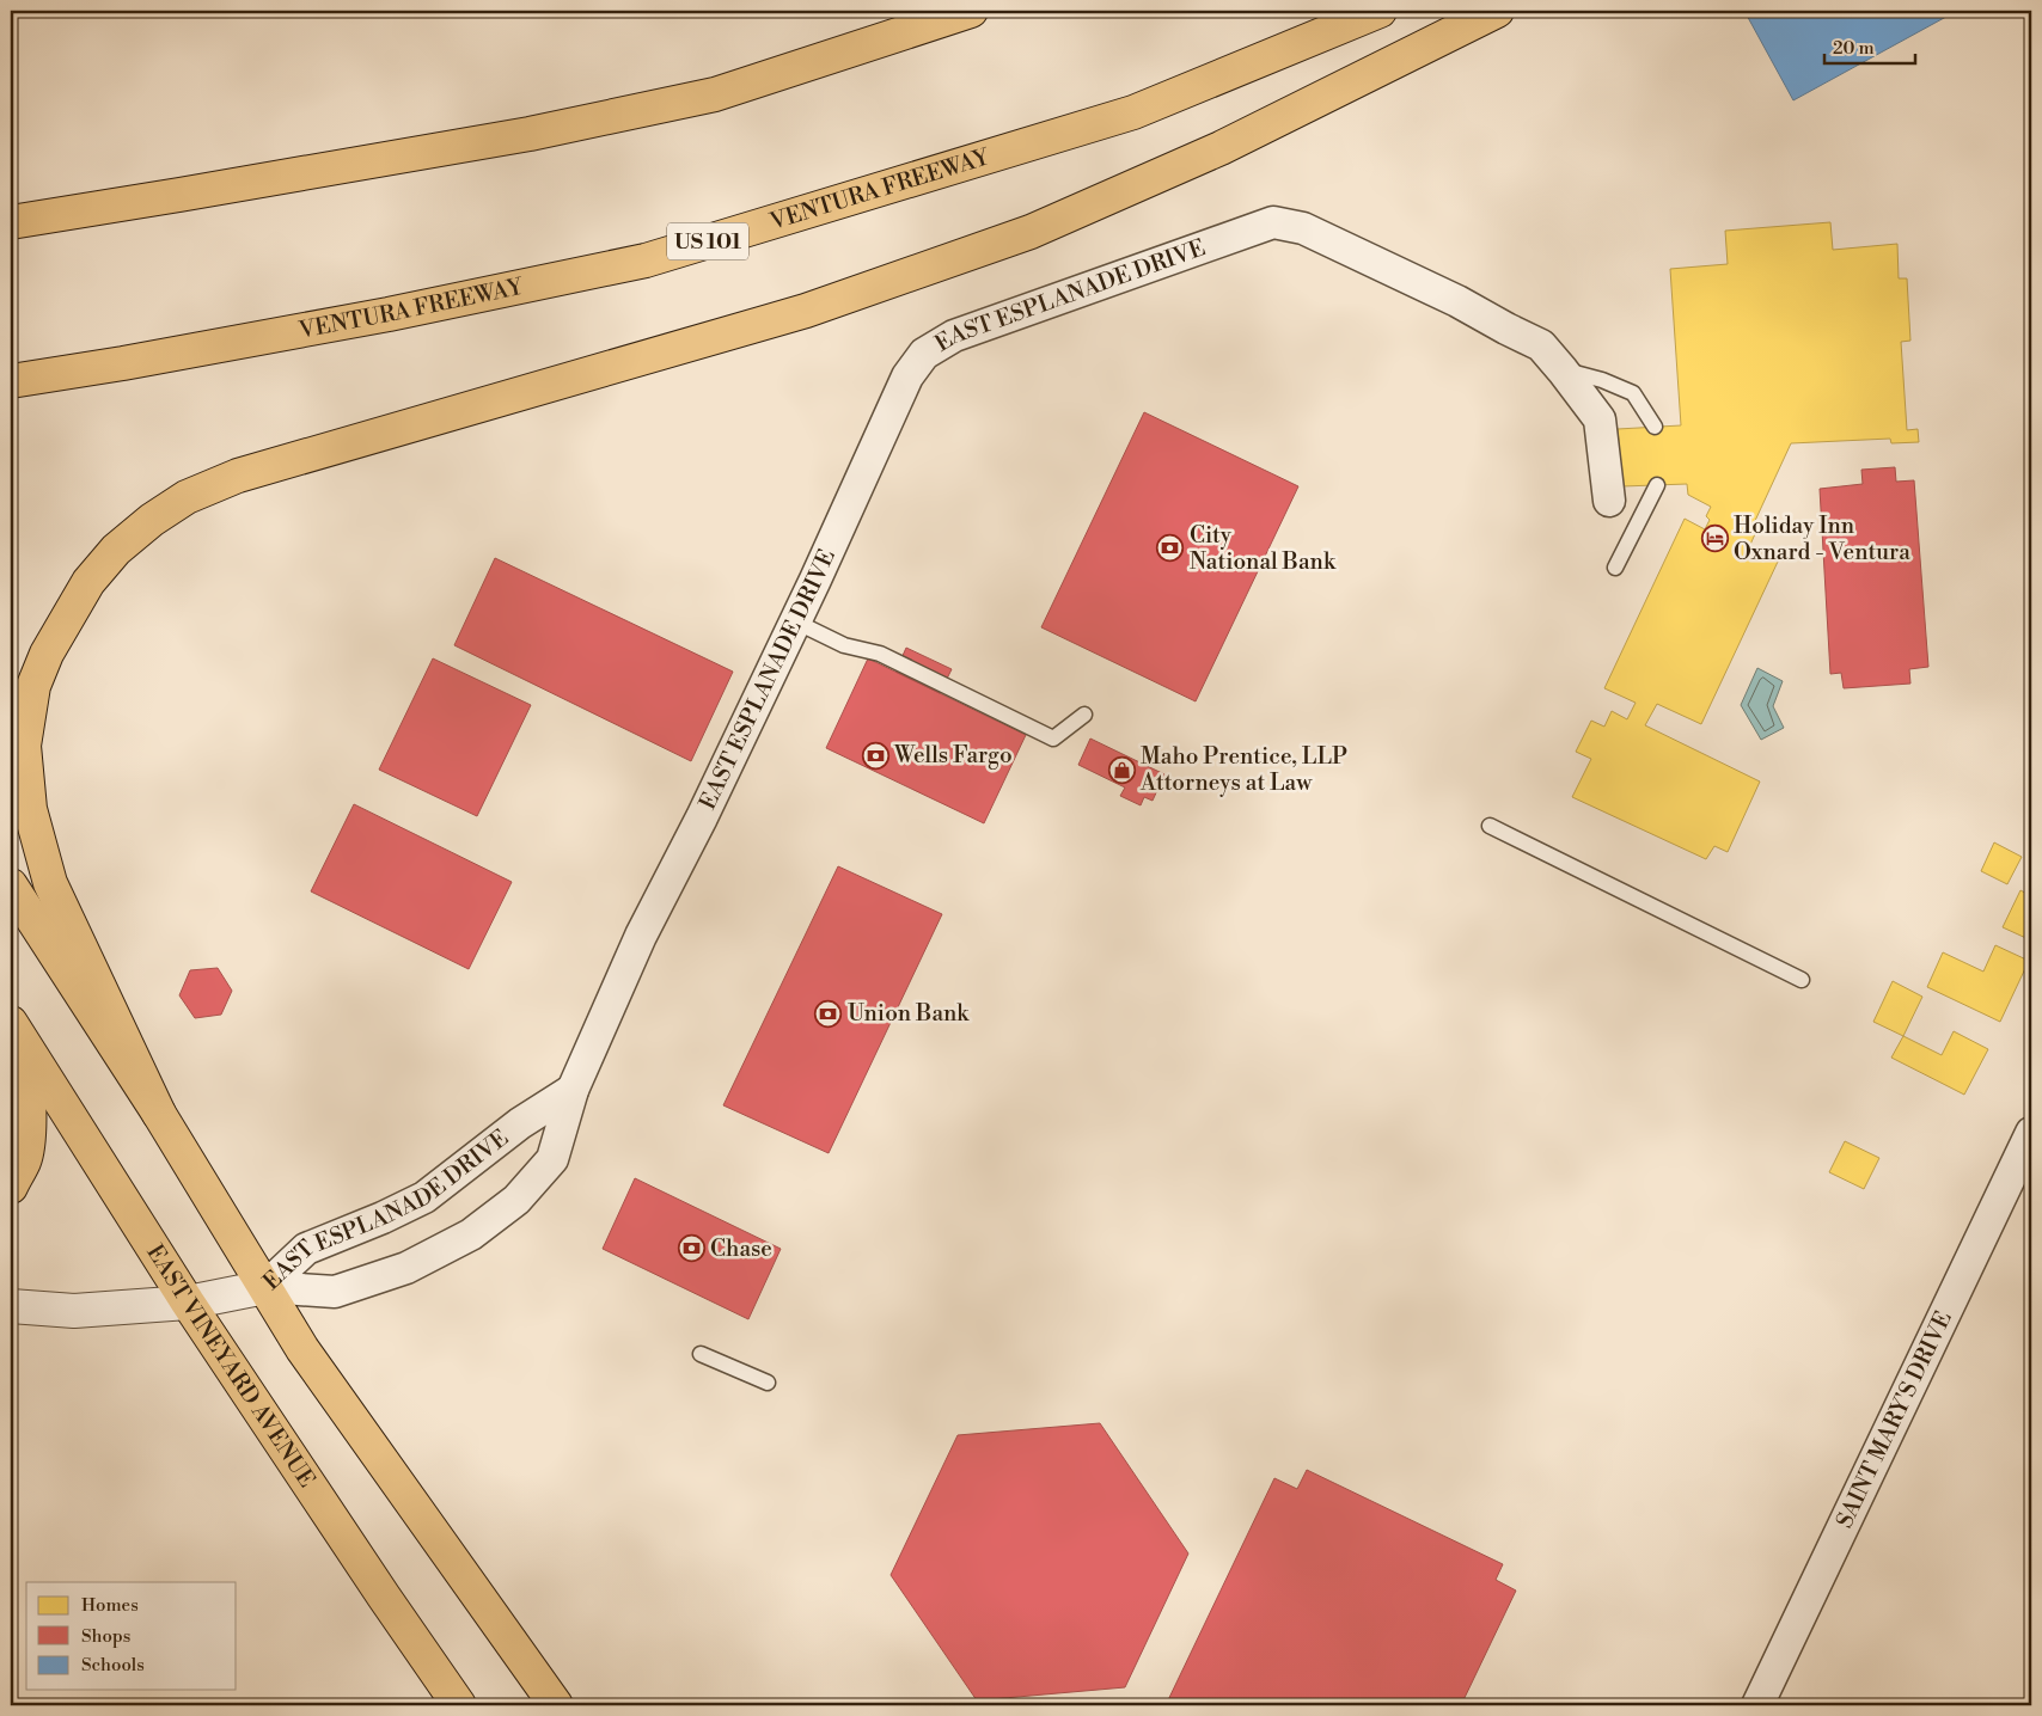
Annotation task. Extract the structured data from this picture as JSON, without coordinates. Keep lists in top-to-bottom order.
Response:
{
  "streets": {
    "main road": ["VENTURA FREEWAY", "US 101", "EAST VINEYARD AVENUE"],
    "street": ["EAST ESPLANADE DRIVE", "SAINT MARY'S DRIVE"]
  },
  "places": {
    "hotel": ["Holiday Inn Oxnard - Ventura"],
    "bank": [
      "City National Bank",
      "Wells Fargo",
      "Union Bank",
      "Chase"
    ],
    "shop": ["Maho Prentice, LLP Attorneys at Law"]
  },
  "legend": ["Homes", "Shops", "Schools"],
  "scale_bar": "20 m"
}
